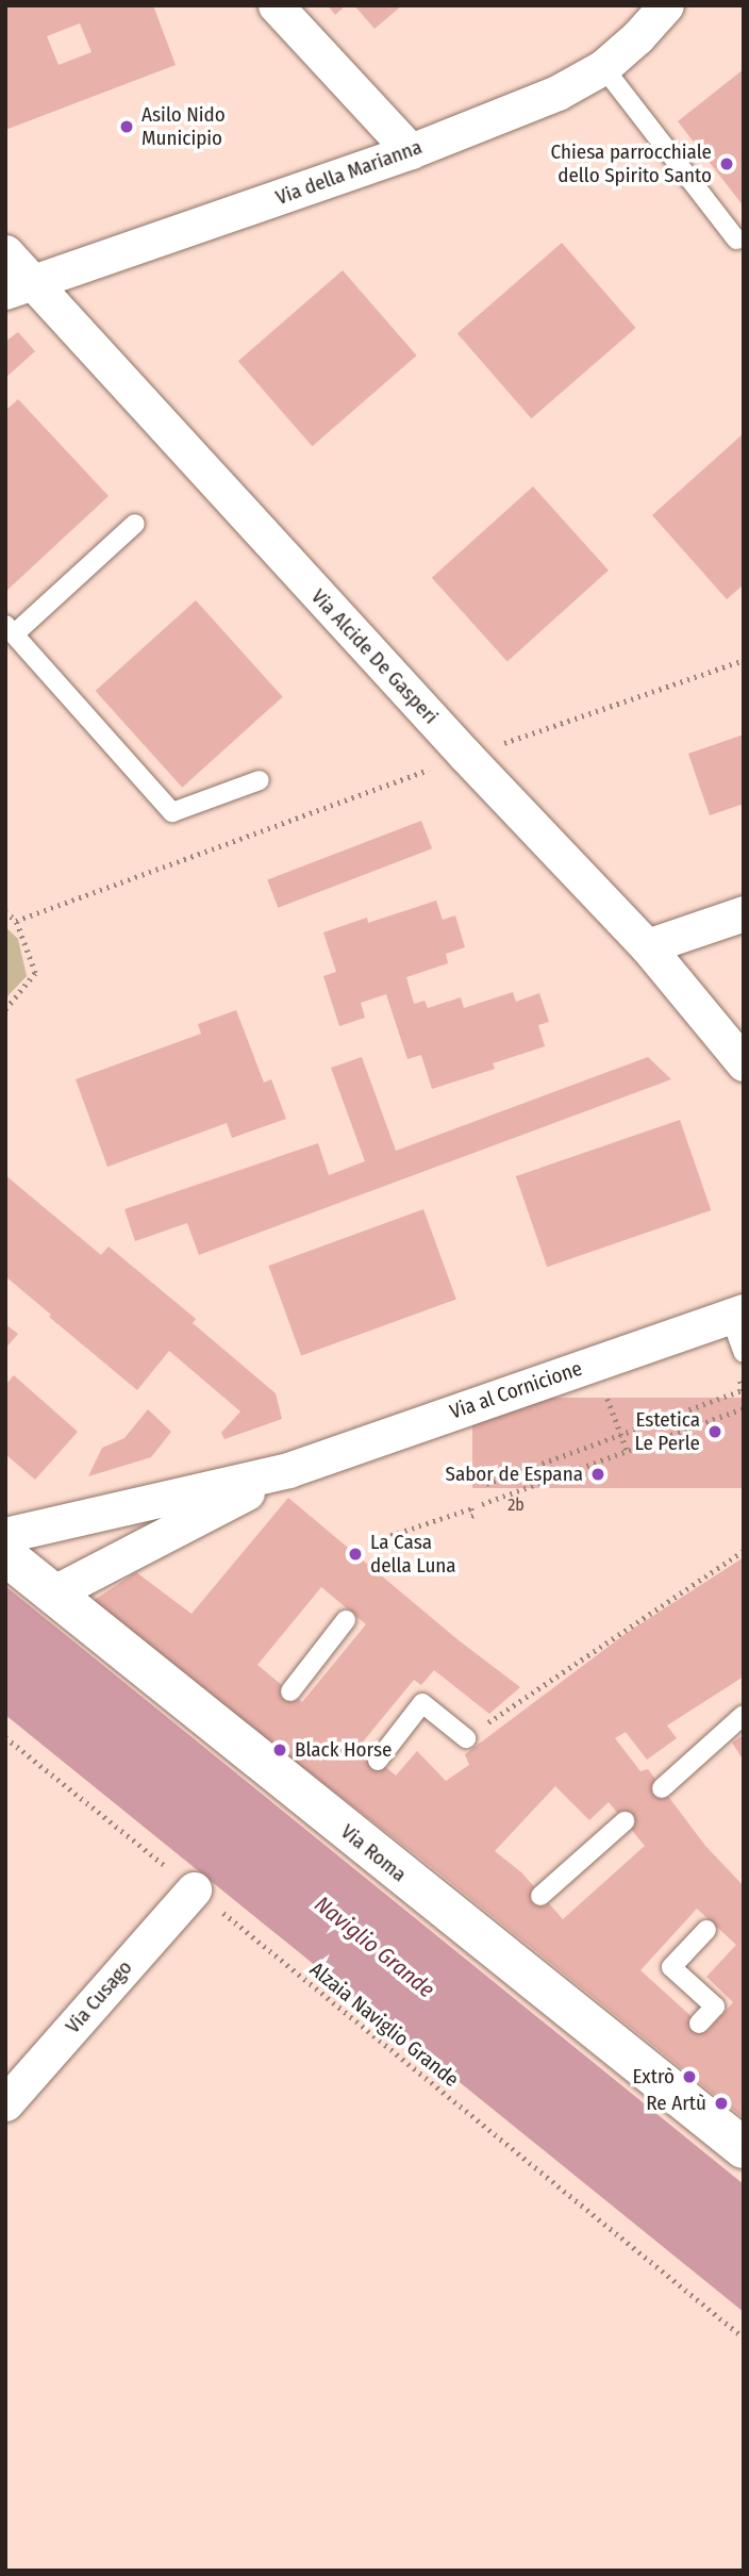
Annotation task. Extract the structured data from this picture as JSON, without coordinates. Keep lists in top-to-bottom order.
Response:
{
  "streets": {
    "street": [
      "Via della Marianna",
      "Via Alcide De Gasperi",
      "Via al Cornicione",
      "Via Roma",
      "Via Cusago"
    ],
    "path": ["Alzaia Naviglio Grande"]
  },
  "crossings": [
    ["Via della Marianna", "Via Alcide De Gasperi"],
    ["Via al Cornicione", "Via Roma"],
    ["Via Cusago", "Alzaia Naviglio Grande"]
  ],
  "water": ["Naviglio Grande"],
  "places": [
    "Asilo Nido Municipio",
    "Chiesa parrocchiale dello Spirito Santo",
    "Estetica Le Perle",
    "Sabor de Espana",
    "La Casa della Luna",
    "Black Horse",
    "Extrò",
    "Re Artù"
  ],
  "house_numbers": ["2b"]
}
